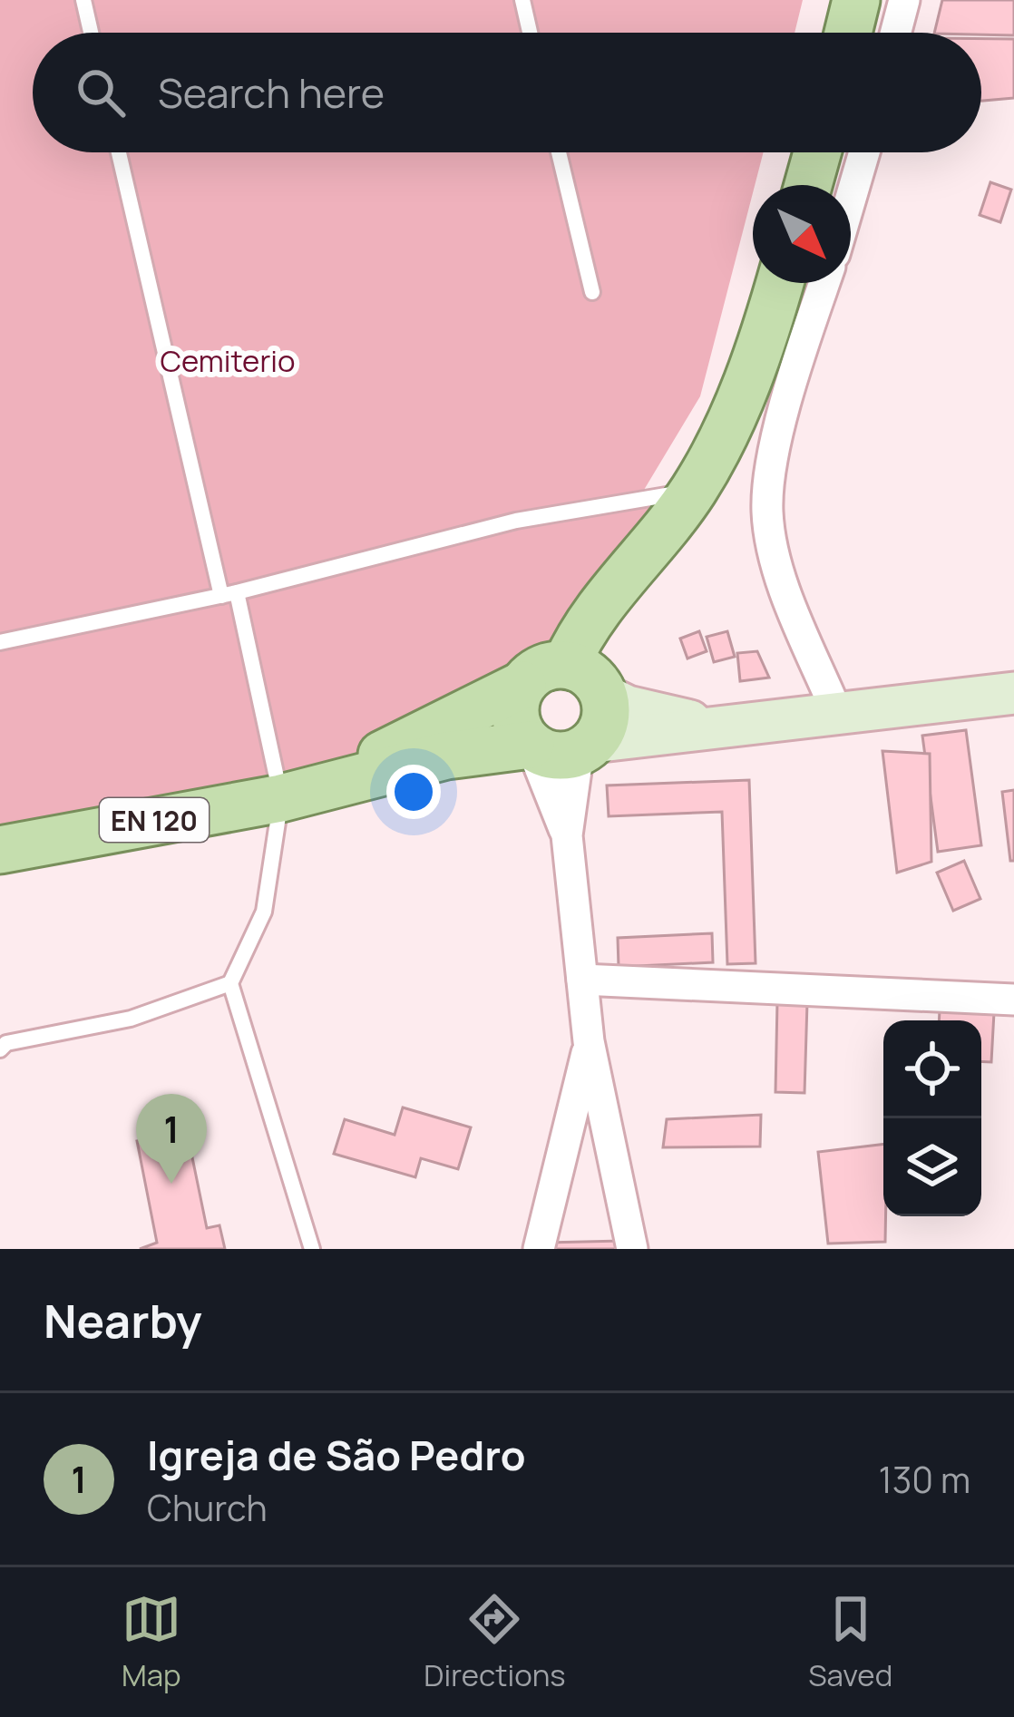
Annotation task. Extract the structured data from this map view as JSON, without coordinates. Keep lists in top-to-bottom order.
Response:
{
  "streets": {
    "main road": ["EN 120"]
  },
  "parks": ["Cemiterio"],
  "north": "bottom right",
  "page": {
    "search": "Search here",
    "pins": "1",
    "heading": "Nearby",
    "list": [
      {
        "mark": "1",
        "name": "Igreja de São Pedro",
        "note": "Church",
        "value": "130 m"
      }
    ],
    "nav": ["Map", "Directions", "Saved"]
  }
}
